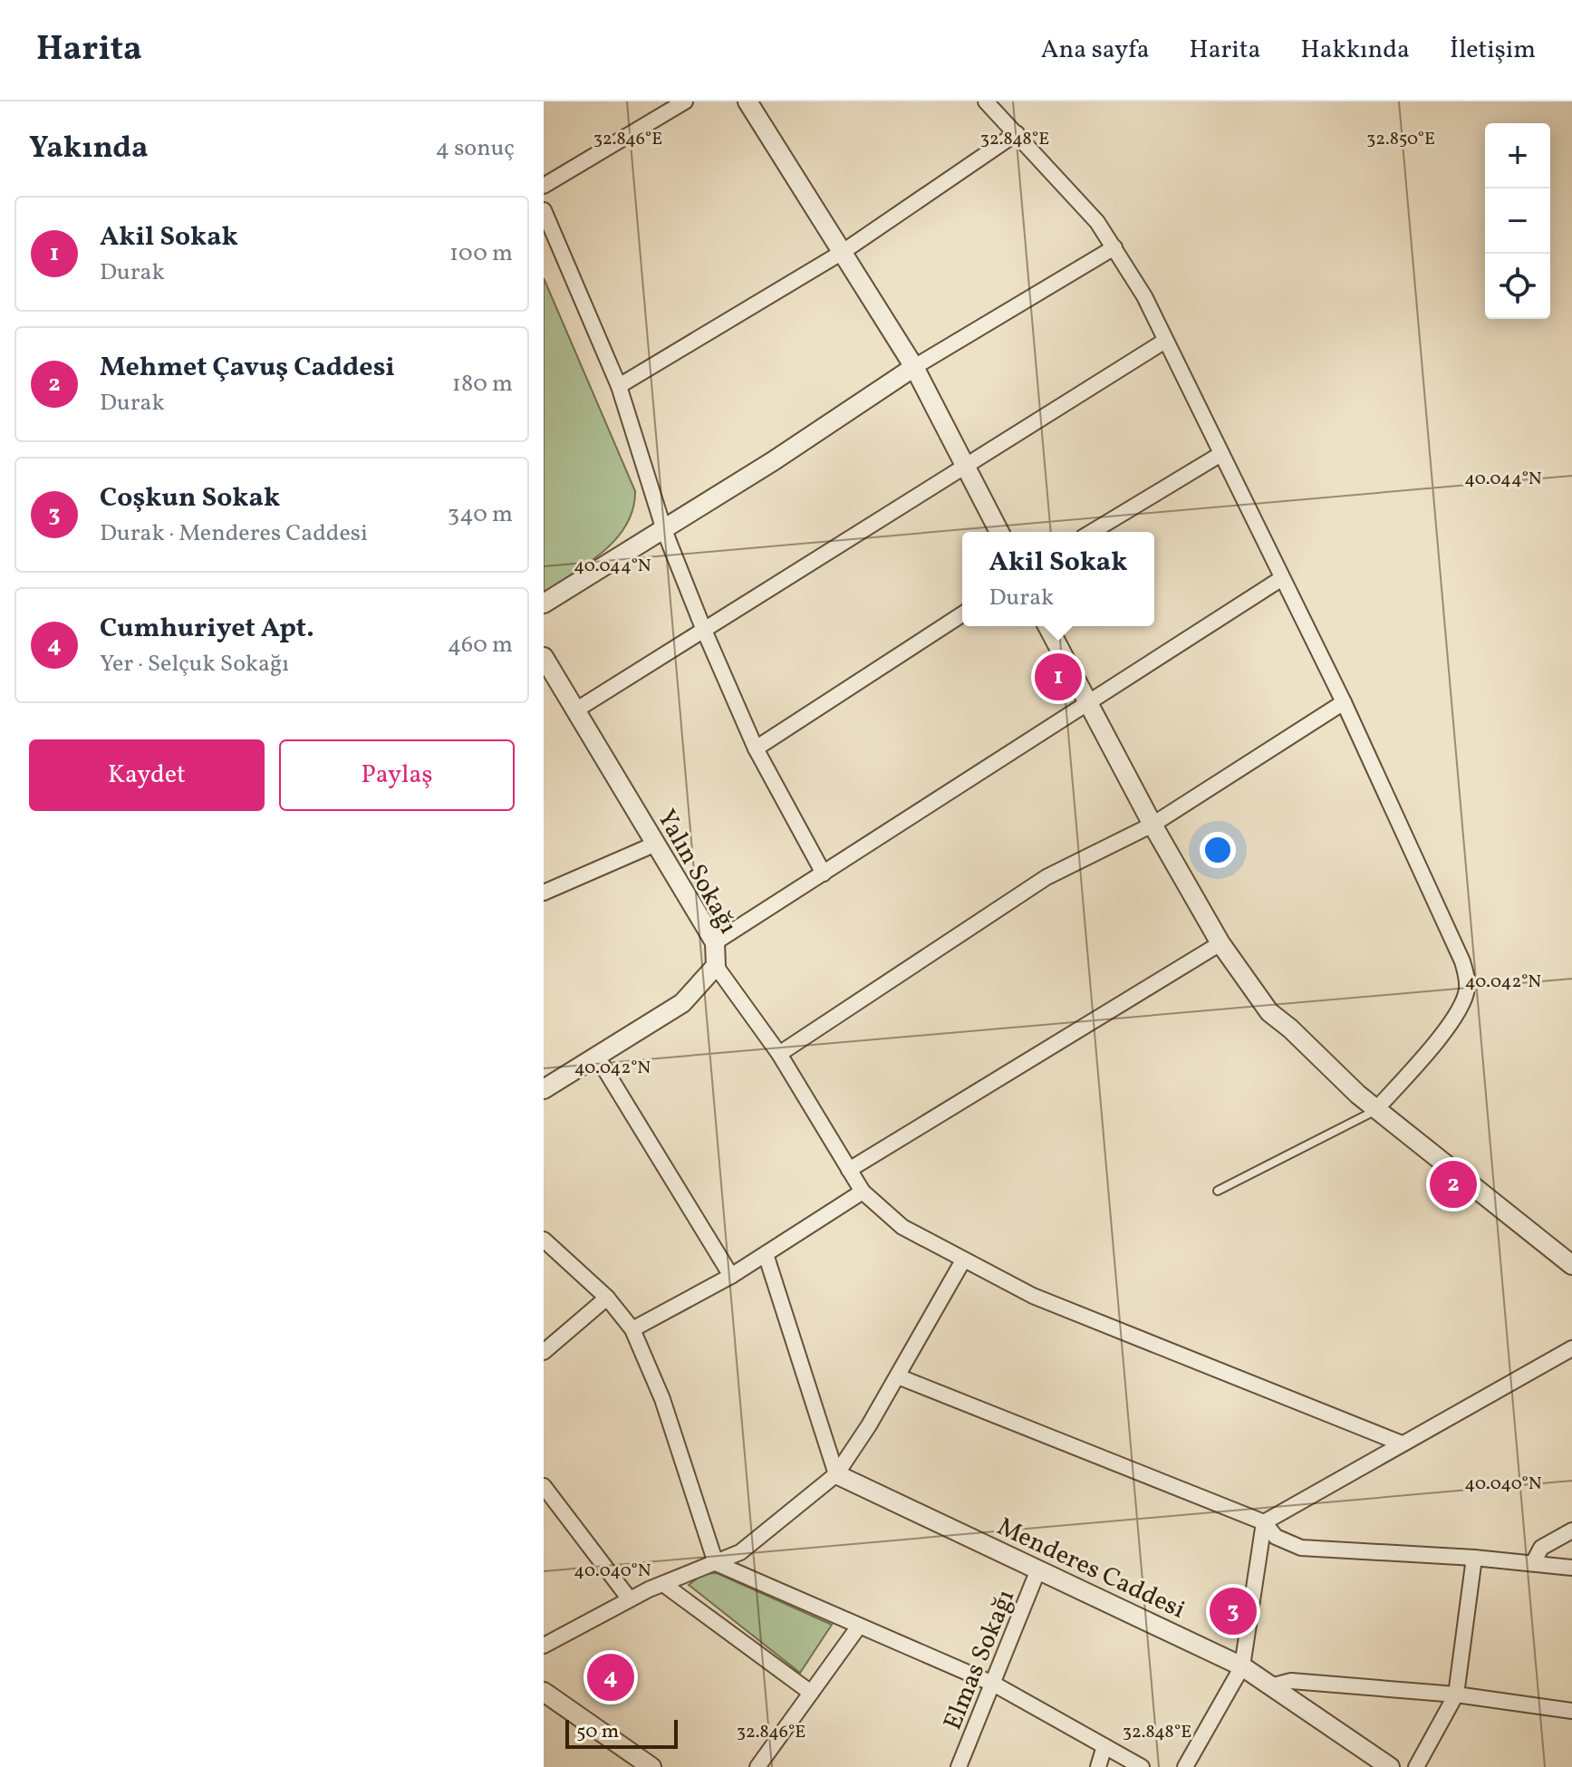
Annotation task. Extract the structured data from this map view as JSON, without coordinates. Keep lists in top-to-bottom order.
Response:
{
  "streets": {
    "street": ["Yalın Sokağı", "Menderes Caddesi", "Elmas Sokağı"]
  },
  "crossings": [
    ["Menderes Caddesi", "Elmas Sokağı"]
  ],
  "scale_bar": "50 m",
  "page": {
    "header": "Harita",
    "nav": [
      "Ana sayfa",
      "Harita",
      "Hakkında",
      "İletişim"
    ],
    "heading": ["Yakında", "4 sonuç"],
    "map_buttons": ["+", "−"],
    "list": [
      {
        "mark": "1",
        "name": "Akil Sokak",
        "note": "Durak",
        "value": "100 m"
      },
      {
        "mark": "2",
        "name": "Mehmet Çavuş Caddesi",
        "note": "Durak",
        "value": "180 m"
      },
      {
        "mark": "3",
        "name": "Coşkun Sokak",
        "note": "Durak · Menderes Caddesi",
        "value": "340 m"
      },
      {
        "mark": "4",
        "name": "Cumhuriyet Apt.",
        "note": "Yer · Selçuk Sokağı",
        "value": "460 m"
      }
    ],
    "popup": ["Akil Sokak", "Durak"],
    "pins": [
      "1",
      "2",
      "3",
      "4"
    ],
    "buttons": ["Kaydet", "Paylaş"],
    "scale": "50 m"
  },
  "coordinates": [
    "32.846°E",
    "32.848°E",
    "32.850°E",
    "40.044°N",
    "40.042°N",
    "40.040°N"
  ]
}
